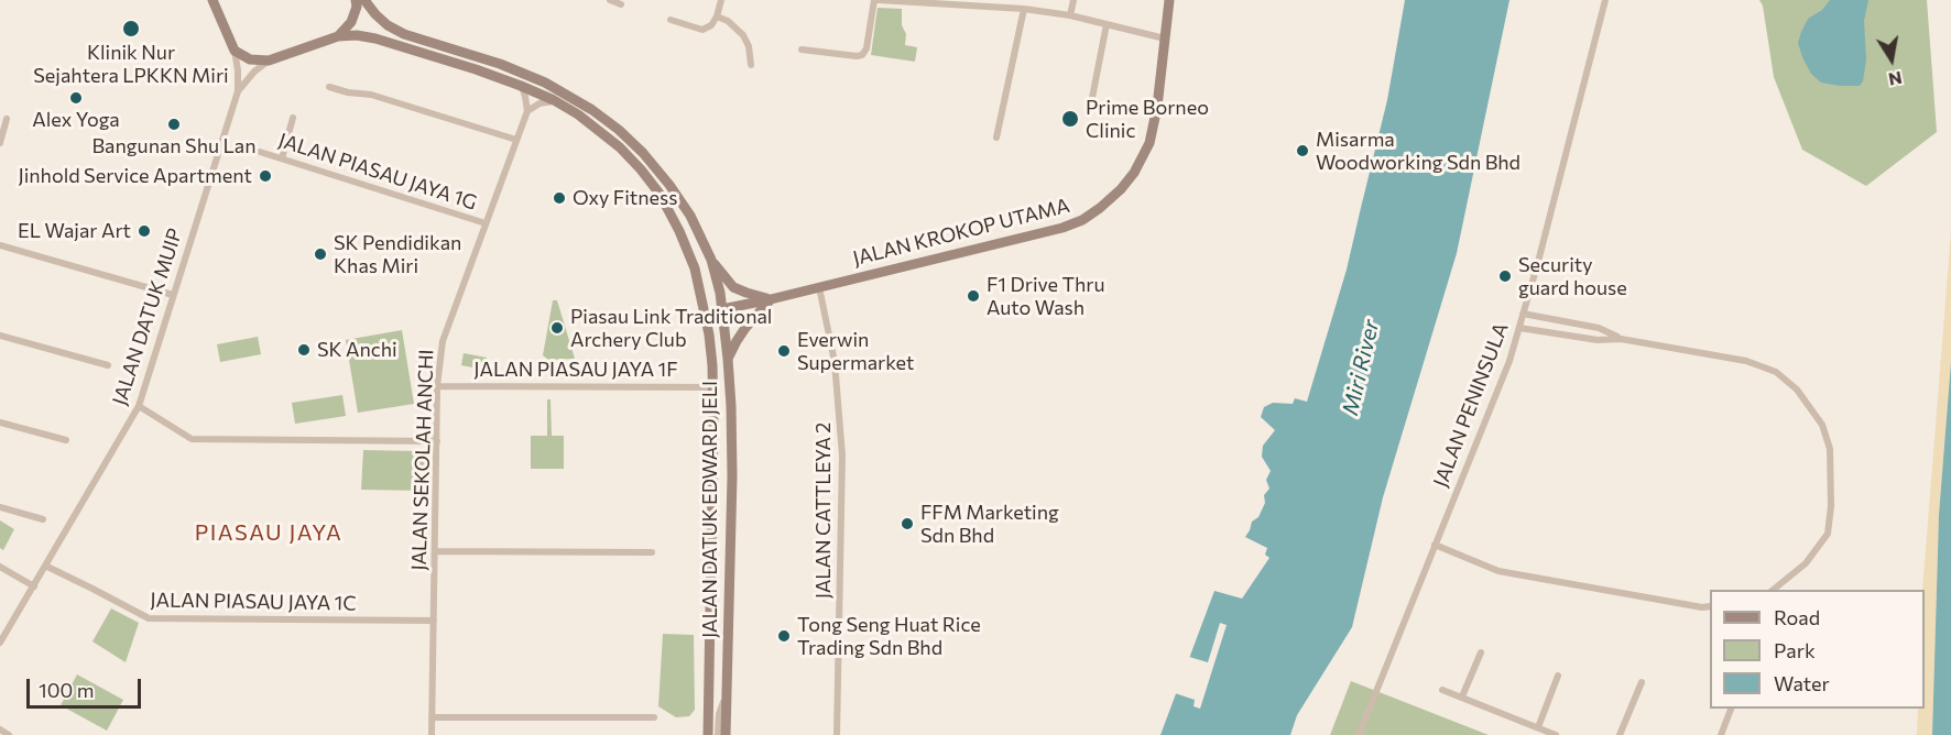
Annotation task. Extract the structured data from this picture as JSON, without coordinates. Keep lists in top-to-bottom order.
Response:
{
  "streets": {
    "street": [
      "JALAN PIASAU JAYA 1G",
      "JALAN KROKOP UTAMA",
      "JALAN DATUK MUIP",
      "JALAN PIASAU JAYA 1F",
      "JALAN PENINSULA",
      "JALAN SEKOLAH ANCHI",
      "JALAN DATUK EDWARD JELI",
      "JALAN CATTLEYA 2",
      "JALAN PIASAU JAYA 1C"
    ]
  },
  "crossings": [
    ["JALAN PIASAU JAYA 1G", "JALAN SEKOLAH ANCHI"],
    ["JALAN KROKOP UTAMA", "JALAN DATUK EDWARD JELI"],
    ["JALAN KROKOP UTAMA", "JALAN CATTLEYA 2"],
    ["JALAN DATUK MUIP", "JALAN PIASAU JAYA 1C"],
    ["JALAN PIASAU JAYA 1F", "JALAN SEKOLAH ANCHI"],
    ["JALAN PIASAU JAYA 1F", "JALAN DATUK EDWARD JELI"],
    ["JALAN SEKOLAH ANCHI", "JALAN PIASAU JAYA 1C"]
  ],
  "districts": ["PIASAU JAYA"],
  "water": ["Miri River"],
  "places": [
    "Klinik Nur Sejahtera LPKKN Miri",
    "Alex Yoga",
    "Prime Borneo Clinic",
    "Bangunan Shu Lan",
    "Misarma Woodworking Sdn Bhd",
    "Jinhold Service Apartment",
    "Oxy Fitness",
    "EL Wajar Art",
    "SK Pendidikan Khas Miri",
    "Security guard house",
    "F1 Drive Thru Auto Wash",
    "Piasau Link Traditional Archery Club",
    "SK Anchi",
    "Everwin Supermarket",
    "FFM Marketing Sdn Bhd",
    "Tong Seng Huat Rice Trading Sdn Bhd"
  ],
  "legend": ["Road", "Park", "Water"],
  "scale_bar": "100 m",
  "north": "bottom"
}
